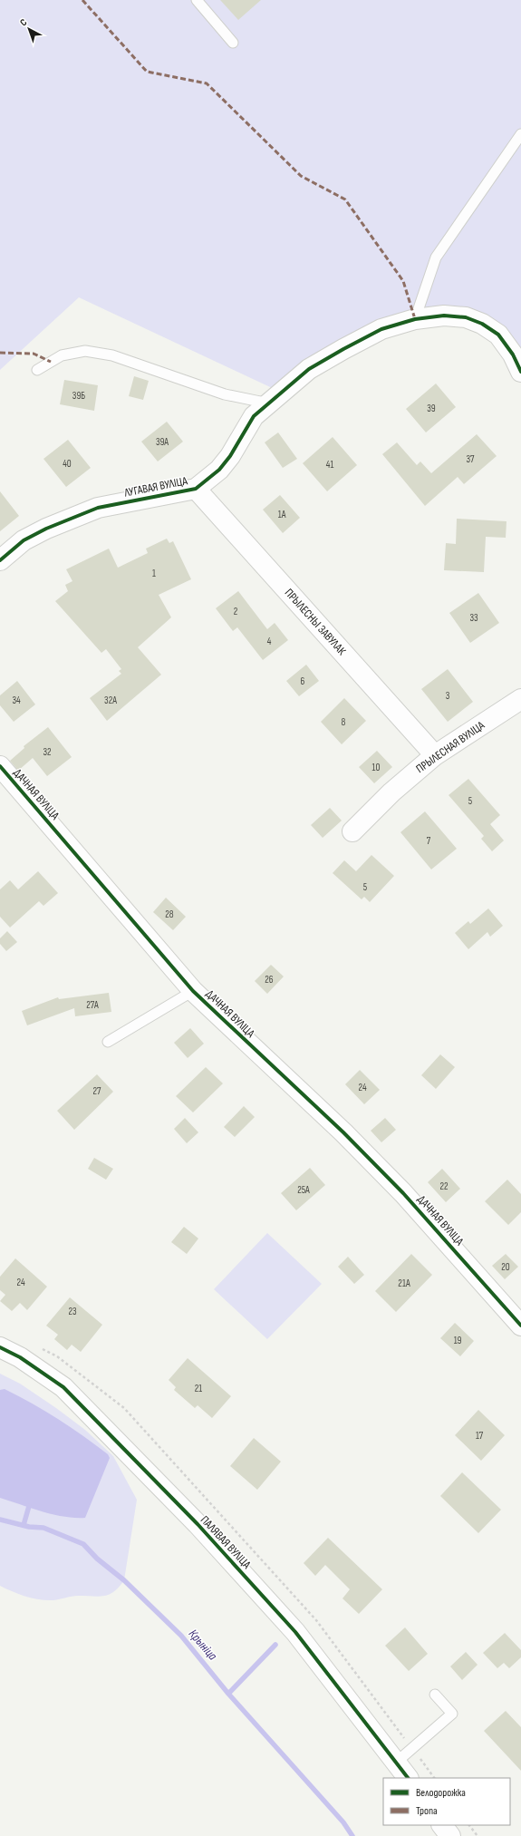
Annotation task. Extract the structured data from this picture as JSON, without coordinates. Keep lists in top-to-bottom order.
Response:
{
  "streets": {
    "street": [
      "ЛУГАВАЯ ВУЛІЦА",
      "ПРЫЛЕСНЫ ЗАВУЛАК",
      "ПРЫЛЕСНАЯ ВУЛІЦА",
      "ДАЧНАЯ ВУЛІЦА",
      "ПАЛЯВАЯ ВУЛІЦА"
    ]
  },
  "crossings": [
    ["ЛУГАВАЯ ВУЛІЦА", "ПРЫЛЕСНЫ ЗАВУЛАК"],
    ["ПРЫЛЕСНЫ ЗАВУЛАК", "ПРЫЛЕСНАЯ ВУЛІЦА"]
  ],
  "water": ["Крыніца"],
  "house_numbers": [
    "39Б",
    "39",
    "39А",
    "37",
    "40",
    "41",
    "1А",
    "1",
    "2",
    "33",
    "4",
    "6",
    "3",
    "34",
    "32А",
    "8",
    "32",
    "10",
    "5",
    "7",
    "5",
    "28",
    "26",
    "27А",
    "24",
    "27",
    "22",
    "25А",
    "20",
    "24",
    "21А",
    "23",
    "19",
    "21",
    "17"
  ],
  "legend": ["Велодорожка", "Тропа"],
  "north": "top left"
}
